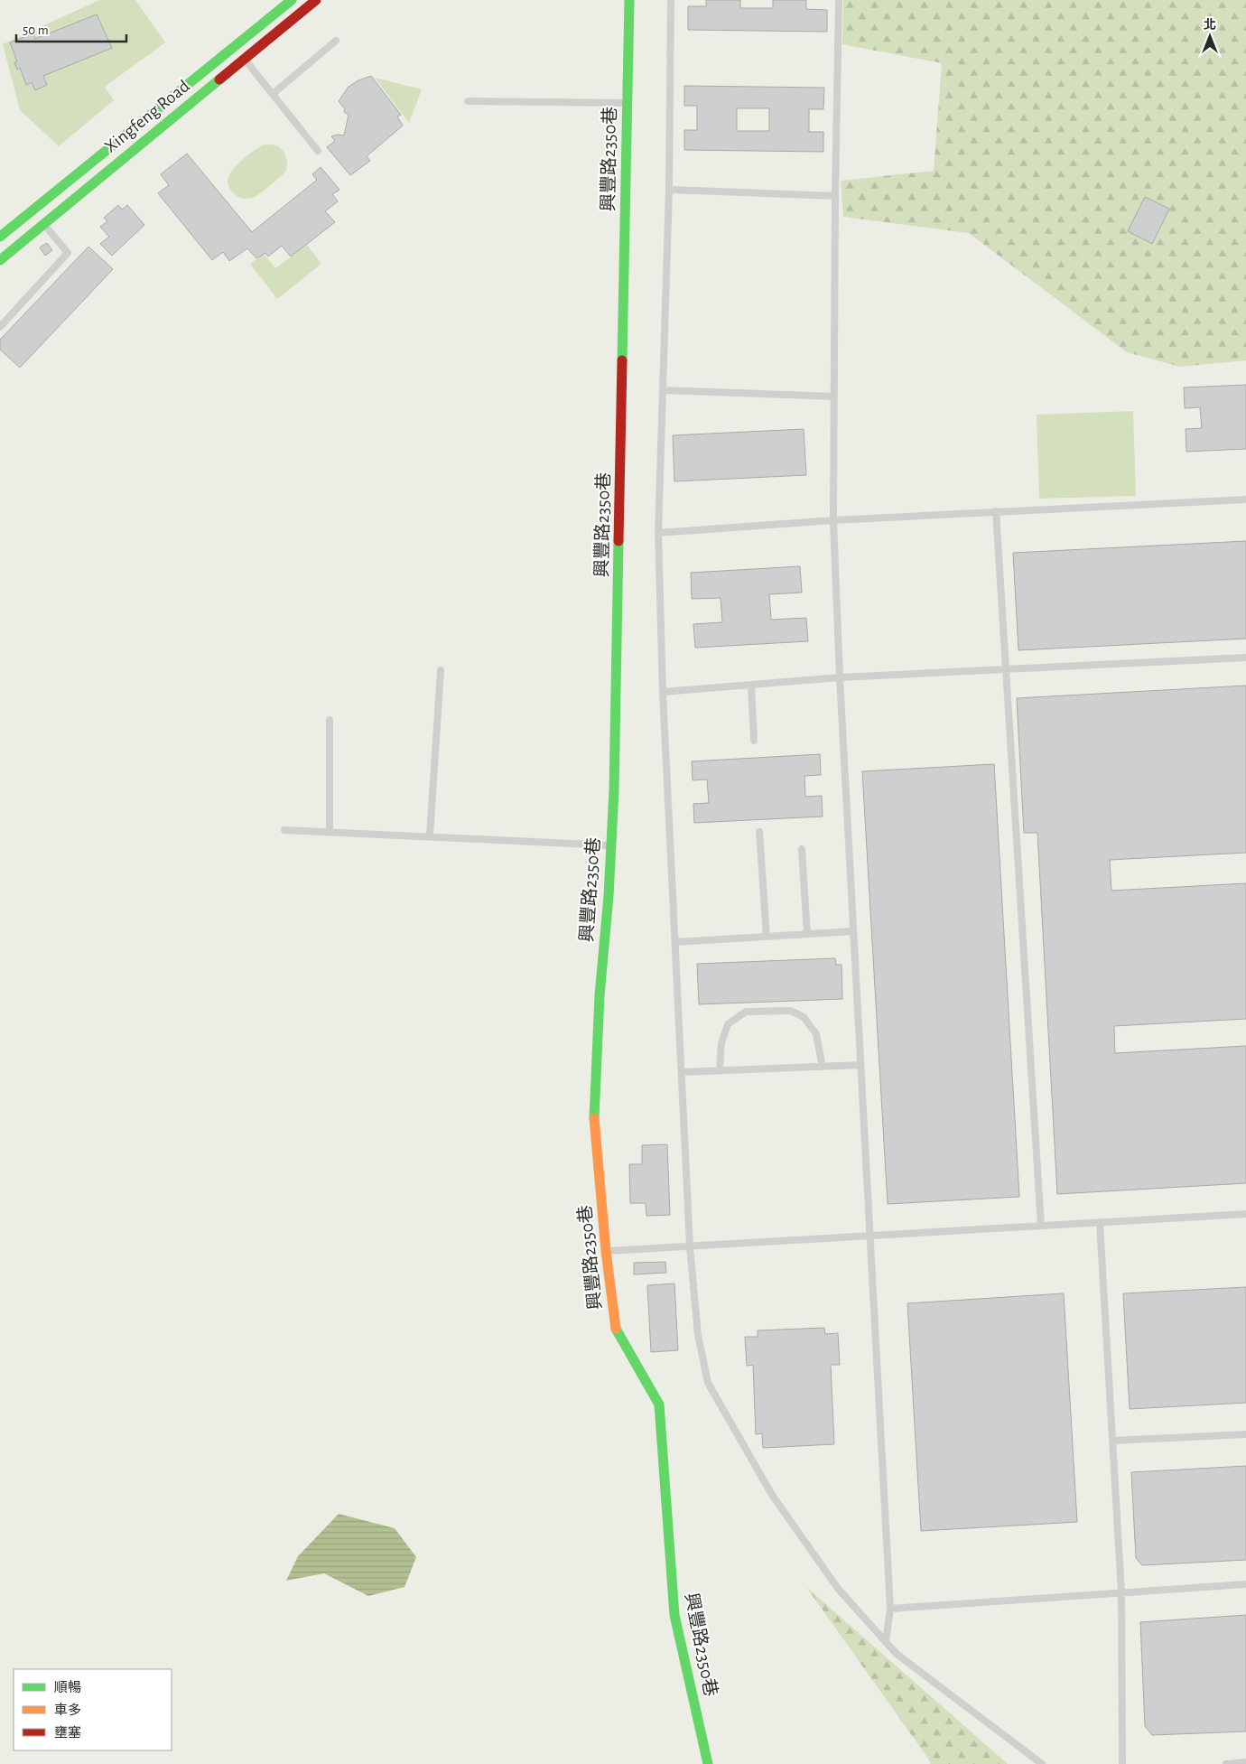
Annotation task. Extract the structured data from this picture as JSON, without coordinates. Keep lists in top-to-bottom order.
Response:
{
  "streets": {
    "street": ["Xingfeng Road", "興豐路2350巷"]
  },
  "legend": ["順暢", "車多", "壅塞"],
  "scale_bar": "50 m",
  "north": "top"
}
